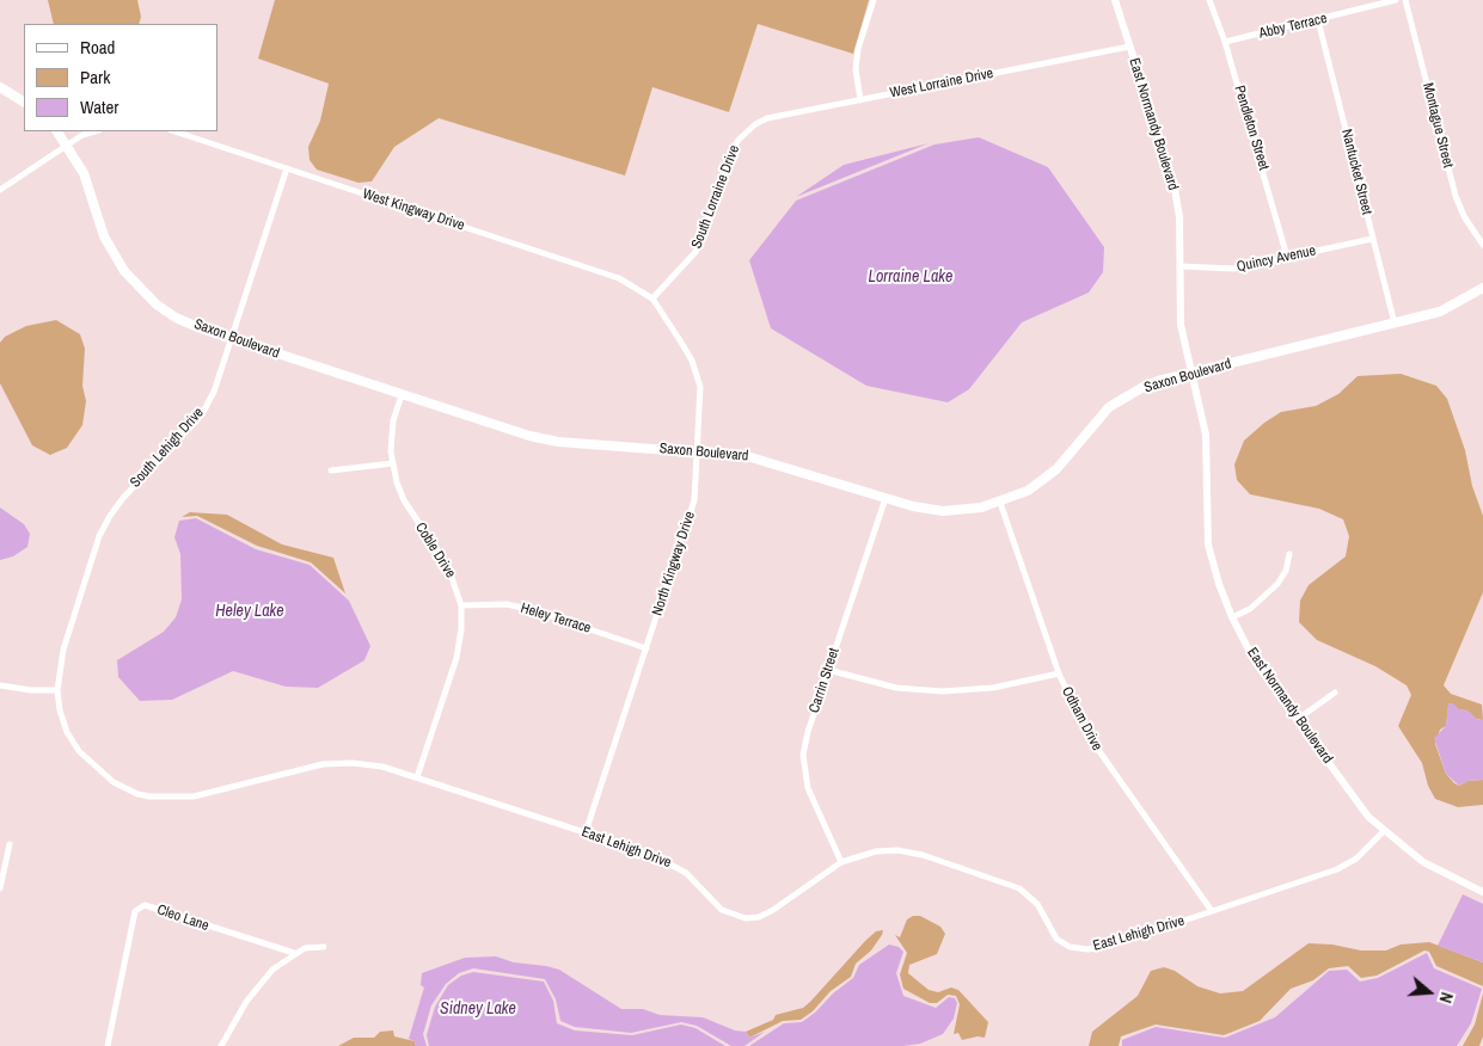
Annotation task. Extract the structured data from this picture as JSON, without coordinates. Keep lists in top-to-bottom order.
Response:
{
  "streets": {
    "main road": ["Saxon Boulevard"],
    "street": [
      "Abby Terrace",
      "West Lorraine Drive",
      "East Normandy Boulevard",
      "Montague Street",
      "Pendleton Street",
      "Nantucket Street",
      "South Lorraine Drive",
      "West Kingway Drive",
      "Quincy Avenue",
      "South Lehigh Drive",
      "Coble Drive",
      "North Kingway Drive",
      "Heley Terrace",
      "Carrin Street",
      "Odham Drive",
      "East Lehigh Drive",
      "Cleo Lane"
    ]
  },
  "crossings": [
    ["Abby Terrace", "Pendleton Street"],
    ["Abby Terrace", "Nantucket Street"],
    ["West Lorraine Drive", "East Normandy Boulevard"],
    ["West Lorraine Drive", "South Lorraine Drive"],
    ["East Normandy Boulevard", "Quincy Avenue"],
    ["East Normandy Boulevard", "Saxon Boulevard"],
    ["East Normandy Boulevard", "East Lehigh Drive"],
    ["Pendleton Street", "Quincy Avenue"],
    ["Nantucket Street", "Quincy Avenue"],
    ["Nantucket Street", "Saxon Boulevard"],
    ["South Lorraine Drive", "West Kingway Drive"],
    ["South Lorraine Drive", "North Kingway Drive"],
    ["West Kingway Drive", "South Lehigh Drive"],
    ["West Kingway Drive", "North Kingway Drive"],
    ["Saxon Boulevard", "South Lehigh Drive"],
    ["Saxon Boulevard", "Coble Drive"],
    ["Saxon Boulevard", "North Kingway Drive"],
    ["Saxon Boulevard", "Carrin Street"],
    ["Saxon Boulevard", "Odham Drive"],
    ["South Lehigh Drive", "East Lehigh Drive"],
    ["Coble Drive", "Heley Terrace"],
    ["Coble Drive", "East Lehigh Drive"],
    ["North Kingway Drive", "Heley Terrace"],
    ["North Kingway Drive", "East Lehigh Drive"],
    ["Carrin Street", "East Lehigh Drive"],
    ["Odham Drive", "East Lehigh Drive"]
  ],
  "water": ["Lorraine Lake", "Heley Lake", "Sidney Lake"],
  "legend": ["Road", "Park", "Water"],
  "north": "right"
}
